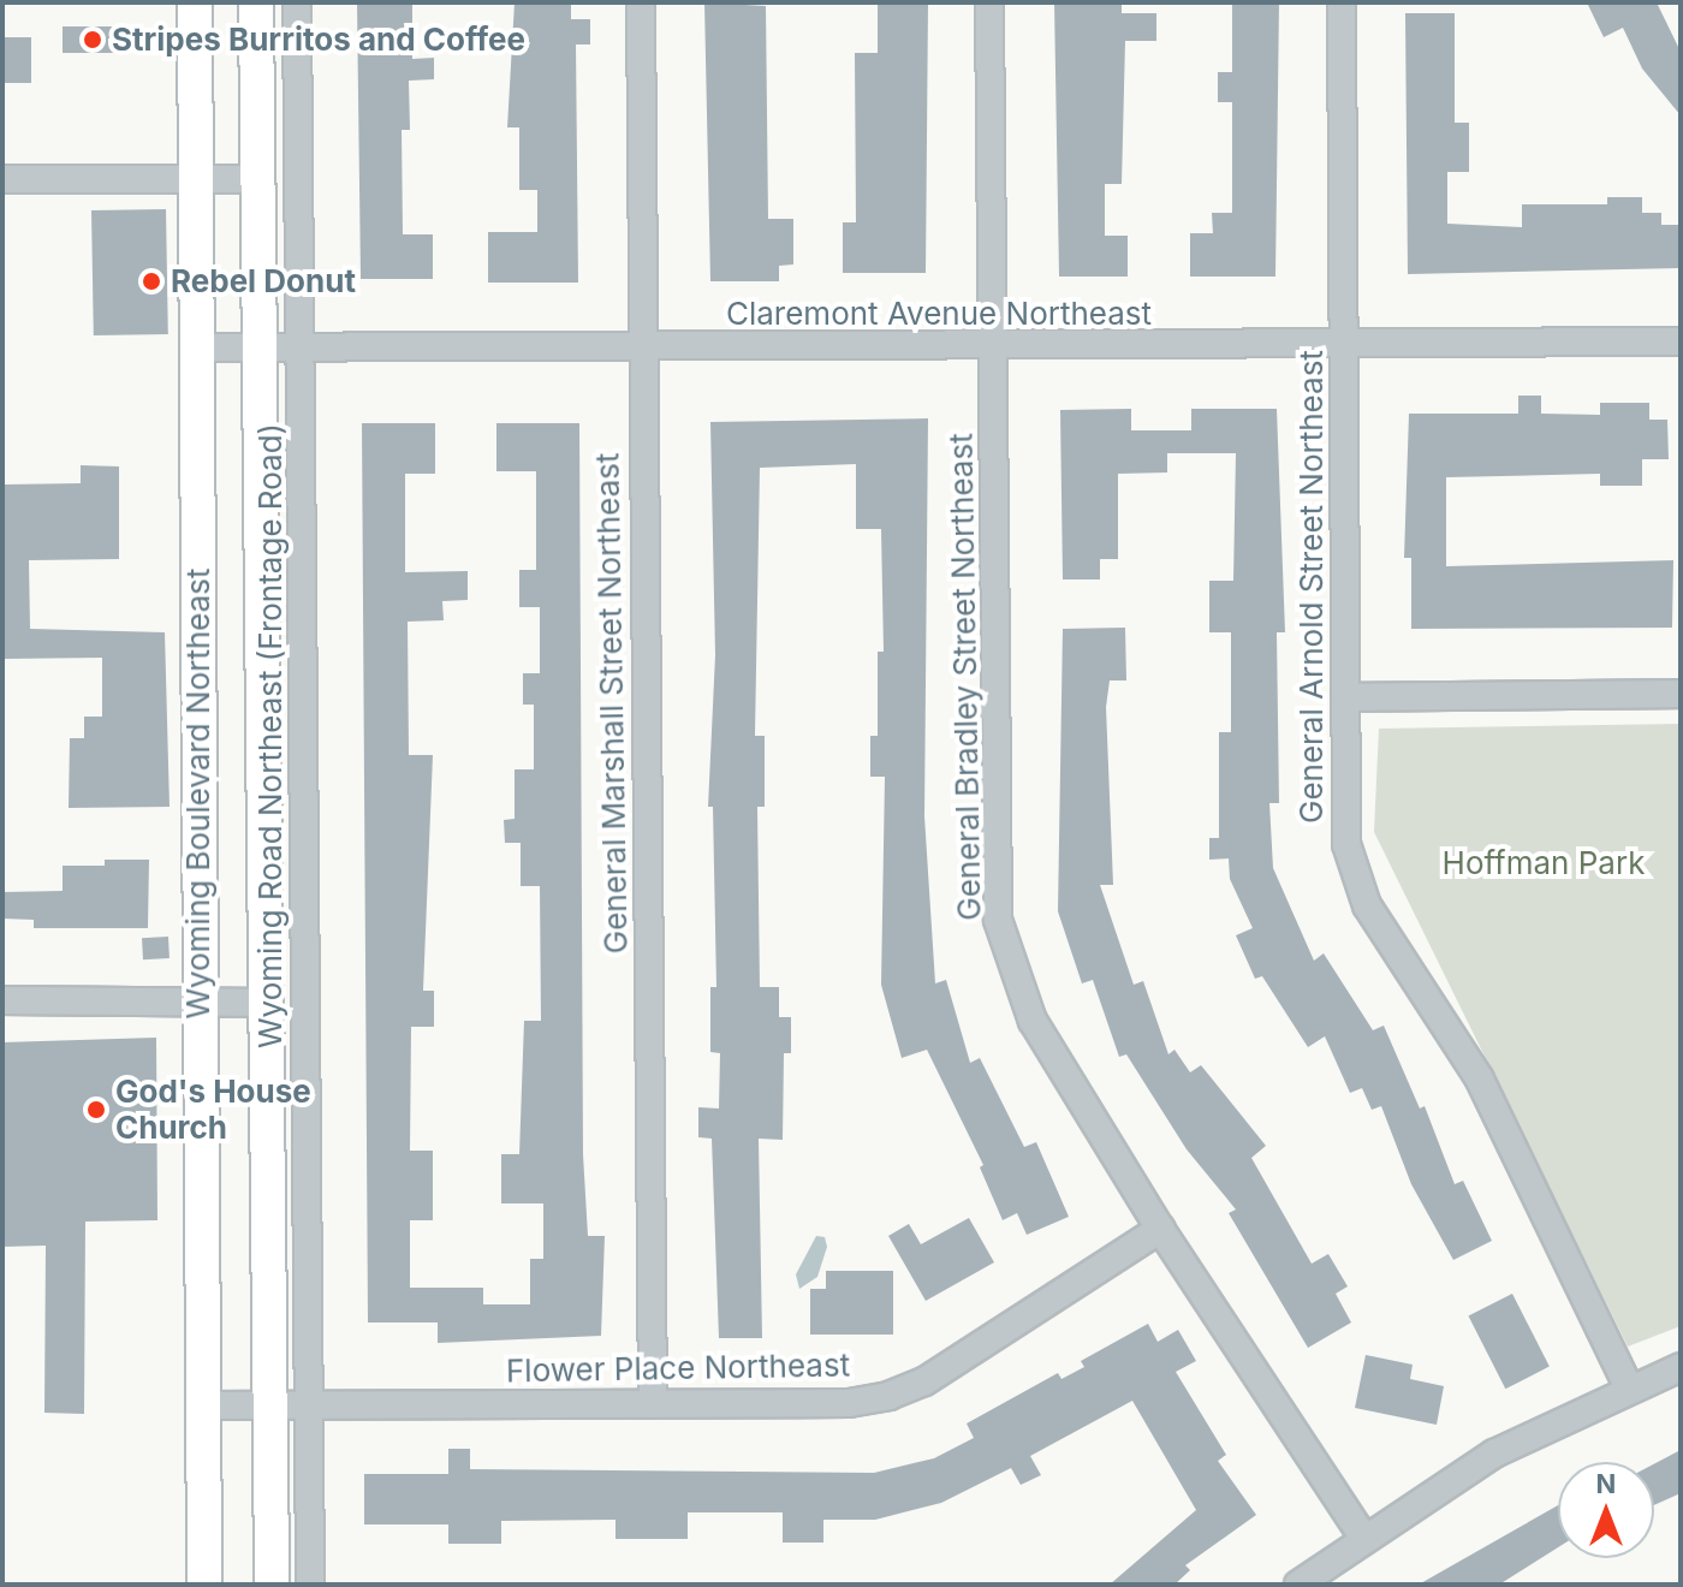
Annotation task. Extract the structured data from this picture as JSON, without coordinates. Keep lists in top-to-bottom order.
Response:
{
  "streets": {
    "main road": ["Wyoming Boulevard Northeast"],
    "street": [
      "Claremont Avenue Northeast",
      "General Arnold Street Northeast",
      "General Bradley Street Northeast",
      "General Marshall Street Northeast",
      "Wyoming Road Northeast (Frontage Road)",
      "Flower Place Northeast"
    ]
  },
  "crossings": [
    ["Claremont Avenue Northeast", "General Arnold Street Northeast"],
    ["Claremont Avenue Northeast", "General Bradley Street Northeast"],
    ["Claremont Avenue Northeast", "General Marshall Street Northeast"],
    ["Claremont Avenue Northeast", "Wyoming Road Northeast (Frontage Road)"],
    ["Claremont Avenue Northeast", "Wyoming Boulevard Northeast"],
    ["General Bradley Street Northeast", "Flower Place Northeast"],
    ["General Marshall Street Northeast", "Flower Place Northeast"],
    ["Wyoming Road Northeast (Frontage Road)", "Flower Place Northeast"],
    ["Wyoming Boulevard Northeast", "Flower Place Northeast"]
  ],
  "parks": ["Hoffman Park"],
  "places": ["Stripes Burritos and Coffee", "Rebel Donut", "God's House Church"],
  "north": "top"
}
